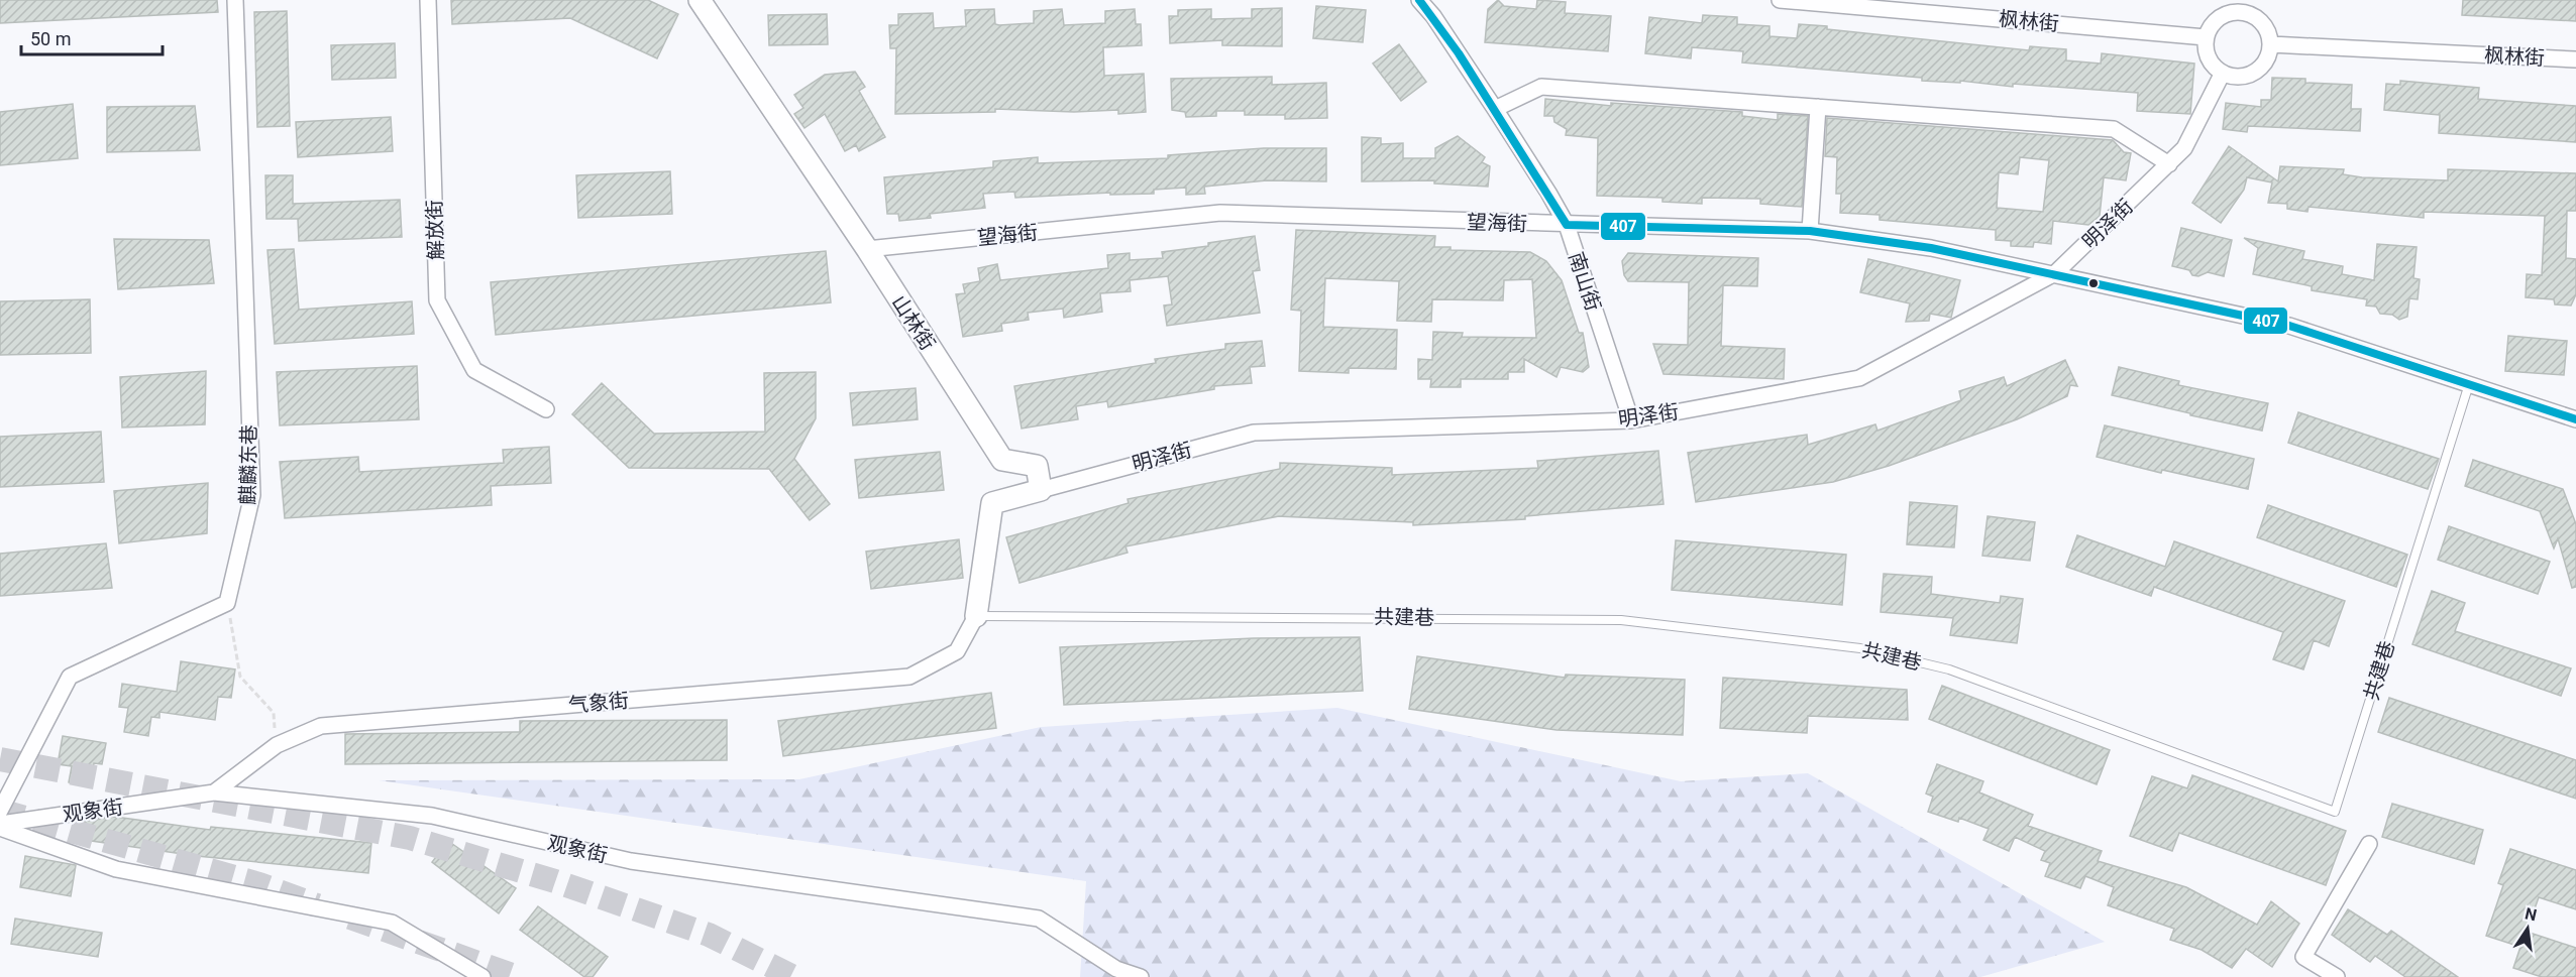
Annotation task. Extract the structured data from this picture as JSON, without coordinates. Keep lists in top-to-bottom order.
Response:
{
  "streets": {
    "street": [
      "枫林街",
      "望海街",
      "明泽街",
      "解放街",
      "南山街",
      "山林街",
      "麒麟东巷",
      "气象街",
      "观象街"
    ],
    "lane": ["共建巷"]
  },
  "crossings": [
    ["枫林街", "明泽街"],
    ["望海街", "明泽街"],
    ["望海街", "南山街"],
    ["望海街", "山林街"],
    ["望海街", "共建巷"],
    ["明泽街", "南山街"],
    ["明泽街", "山林街"],
    ["共建巷", "气象街"],
    ["气象街", "观象街"]
  ],
  "lines": ["transit line 407"],
  "scale_bar": "50 m",
  "north": "top"
}
